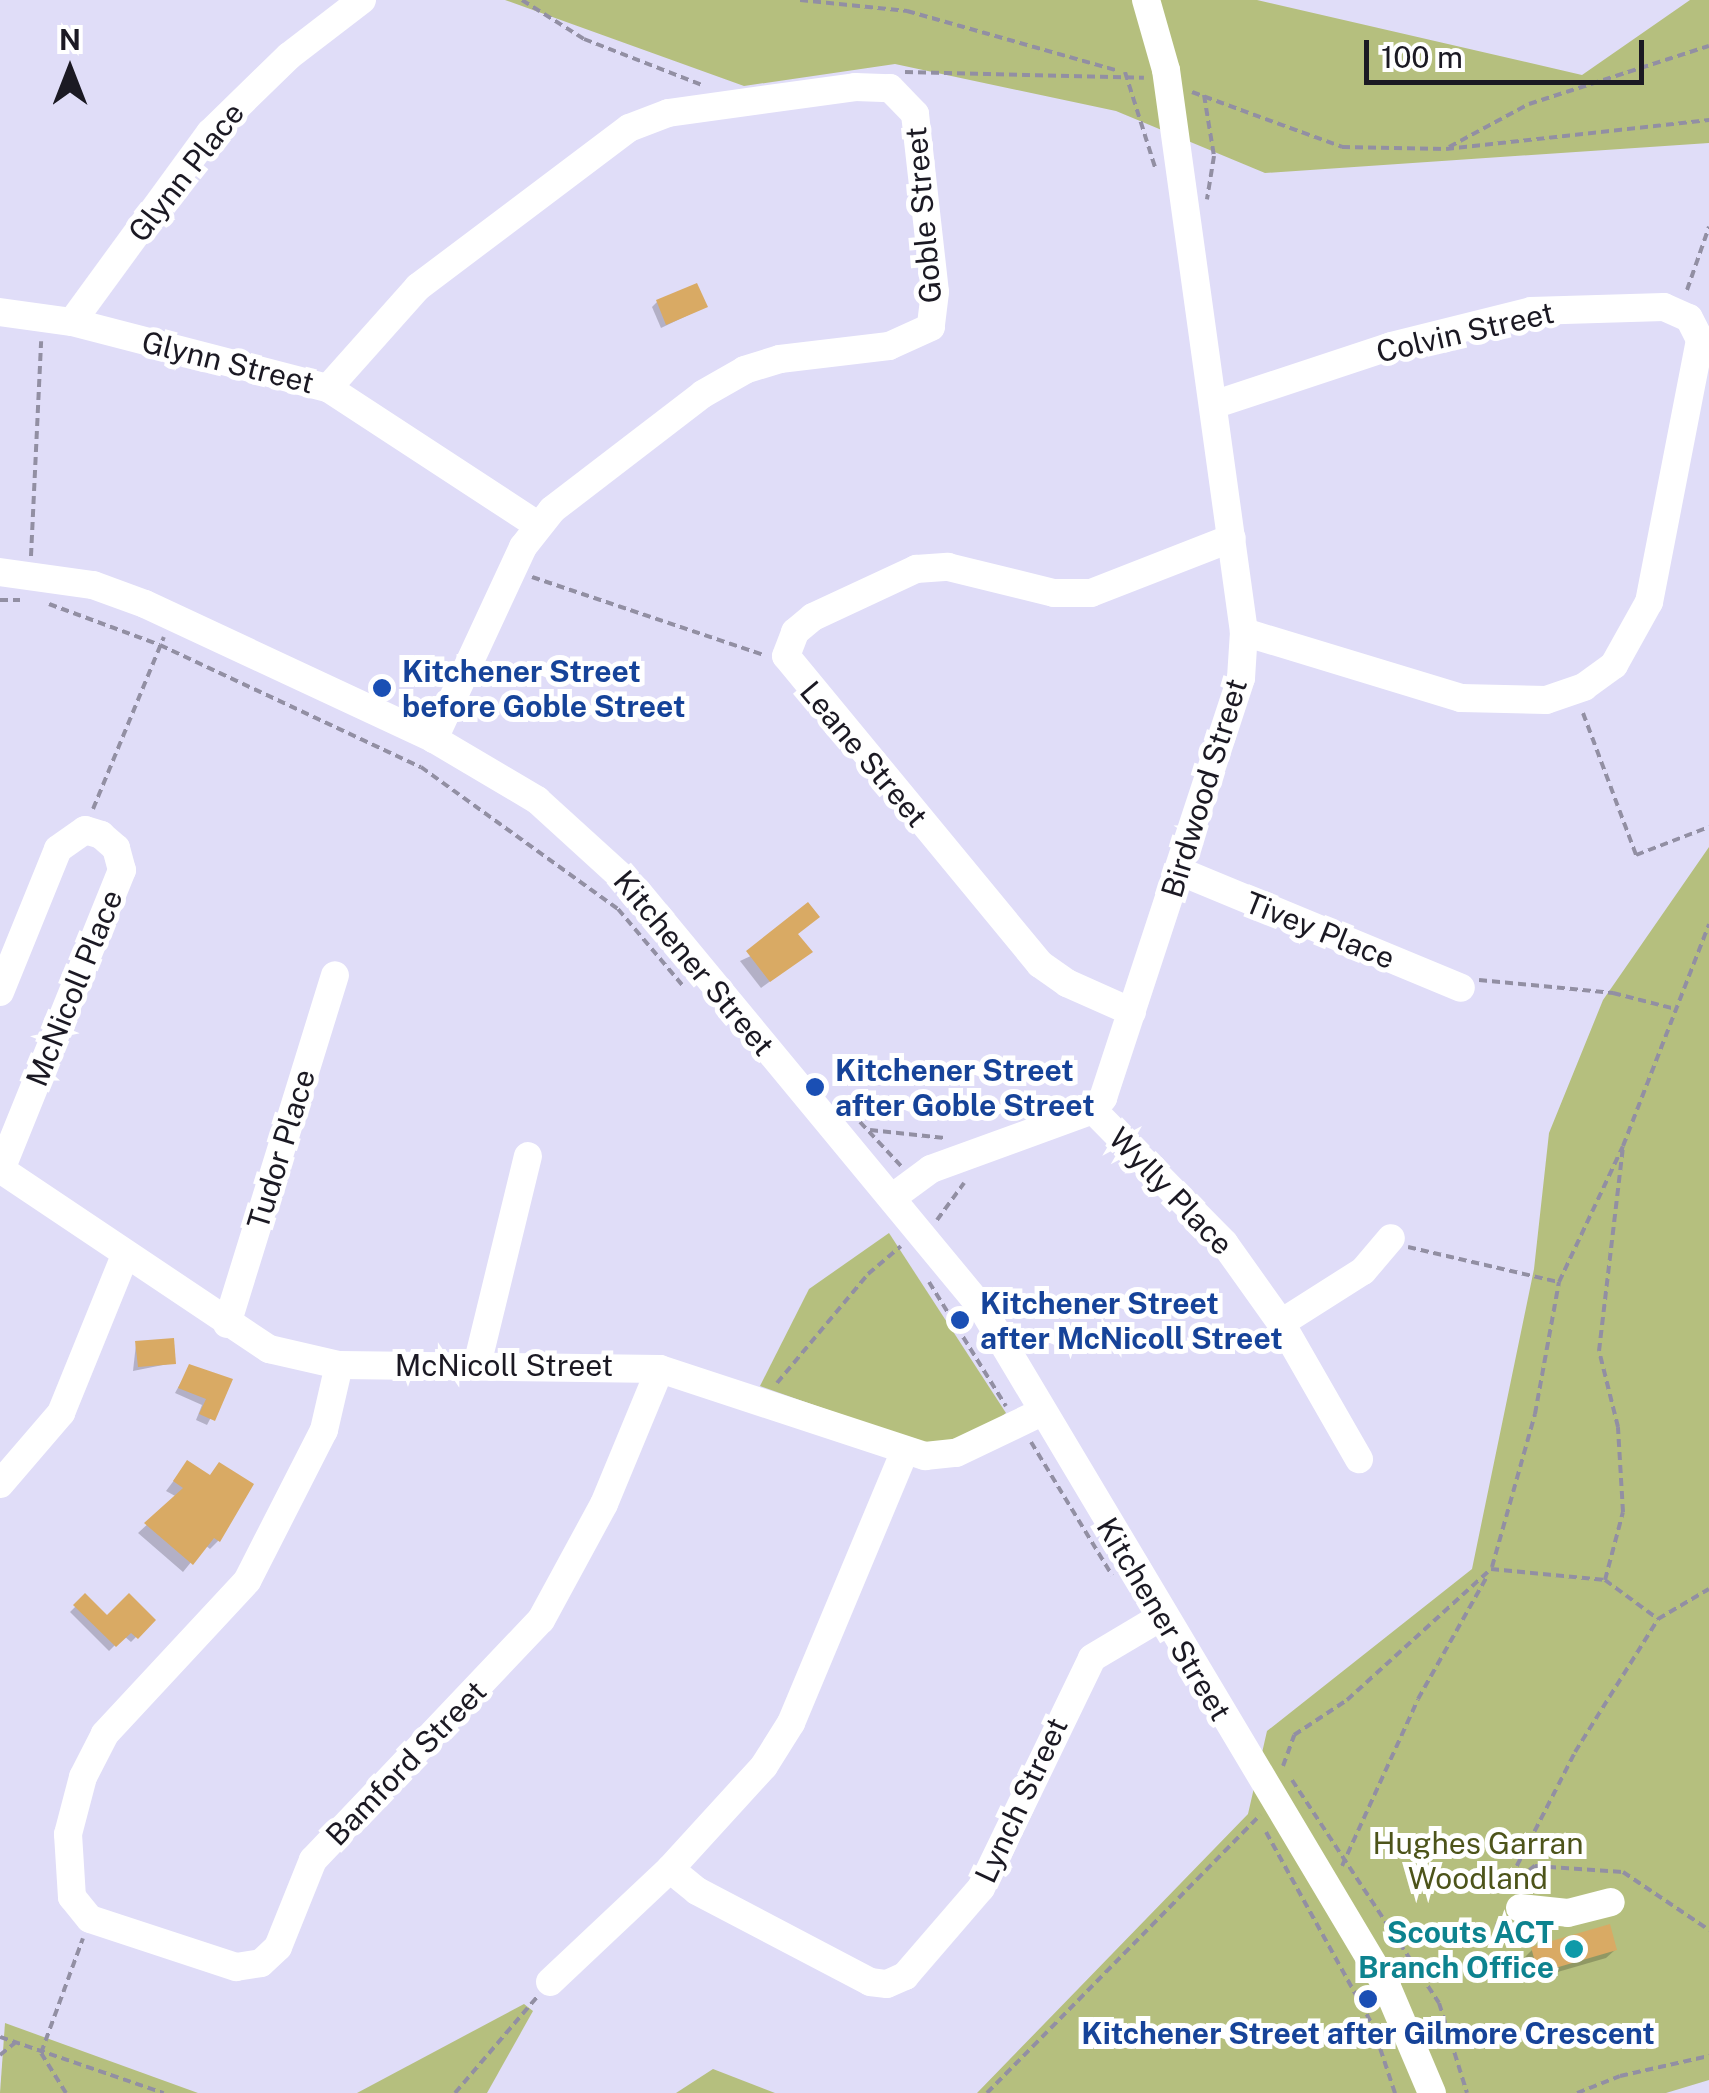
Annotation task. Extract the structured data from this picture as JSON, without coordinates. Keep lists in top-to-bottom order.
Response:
{
  "streets": {
    "street": [
      "Glynn Place",
      "Goble Street",
      "Colvin Street",
      "Glynn Street",
      "Leane Street",
      "Birdwood Street",
      "Tivey Place",
      "Kitchener Street",
      "McNicoll Place",
      "Tudor Place",
      "Wylly Place",
      "McNicoll Street",
      "Bamford Street",
      "Lynch Street"
    ]
  },
  "crossings": [
    ["Glynn Place", "Glynn Street"],
    ["Goble Street", "Glynn Street"],
    ["Goble Street", "Kitchener Street"],
    ["Colvin Street", "Birdwood Street"],
    ["Leane Street", "Birdwood Street"],
    ["Birdwood Street", "Tivey Place"],
    ["Birdwood Street", "Wylly Place"],
    ["Kitchener Street", "McNicoll Street"],
    ["Kitchener Street", "Lynch Street"],
    ["McNicoll Place", "McNicoll Street"],
    ["Tudor Place", "McNicoll Street"],
    ["McNicoll Street", "Bamford Street"]
  ],
  "parks": ["Hughes Garran Woodland"],
  "places": [
    "Kitchener Street before Goble Street",
    "Kitchener Street after Goble Street",
    "Kitchener Street after McNicoll Street",
    "Scouts ACT Branch Office",
    "Kitchener Street after Gilmore Crescent"
  ],
  "scale_bar": "100 m",
  "north": "top"
}
